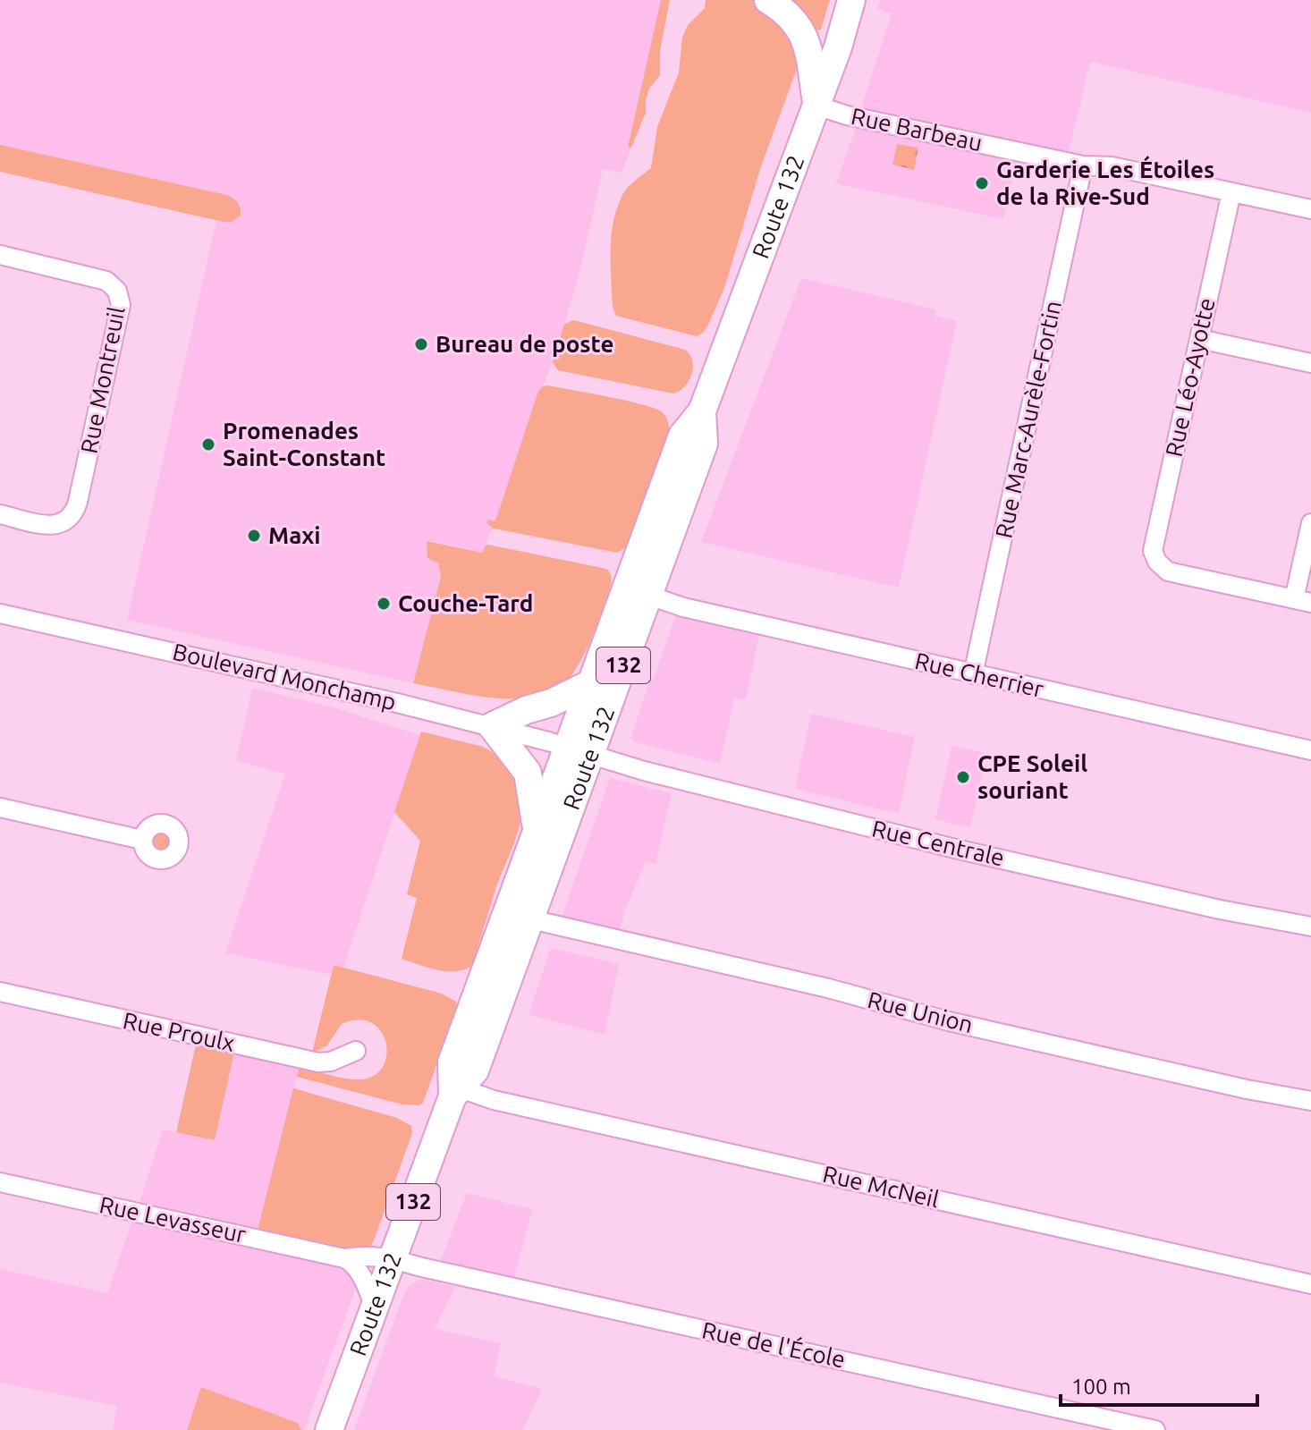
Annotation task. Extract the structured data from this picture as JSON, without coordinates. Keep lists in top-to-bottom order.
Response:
{
  "streets": {
    "highway": ["Route 132", "132"],
    "street": [
      "Rue Barbeau",
      "Rue Léo-Ayotte",
      "Rue Montreuil",
      "Rue Marc-Aurèle-Fortin",
      "Rue Cherrier",
      "Boulevard Monchamp",
      "Rue Centrale",
      "Rue Union",
      "Rue Proulx",
      "Rue McNeil",
      "Rue Levasseur",
      "Rue de l'École"
    ]
  },
  "crossings": [
    ["Rue Barbeau", "Route 132"],
    ["Rue Barbeau", "Rue Léo-Ayotte"],
    ["Rue Barbeau", "Rue Marc-Aurèle-Fortin"],
    ["Route 132", "132"],
    ["Route 132", "Rue Cherrier"],
    ["Route 132", "Boulevard Monchamp"],
    ["Route 132", "Rue Centrale"],
    ["Route 132", "Rue Union"],
    ["Route 132", "Rue McNeil"],
    ["Route 132", "Rue Levasseur"],
    ["Route 132", "Rue de l'École"],
    ["Rue Marc-Aurèle-Fortin", "Rue Cherrier"],
    ["Boulevard Monchamp", "Rue Centrale"],
    ["Rue Levasseur", "Rue de l'École"]
  ],
  "places": [
    "Garderie Les Étoiles de la Rive-Sud",
    "Bureau de poste",
    "Promenades Saint-Constant",
    "Maxi",
    "Couche-Tard",
    "CPE Soleil souriant"
  ],
  "scale_bar": "100 m"
}
